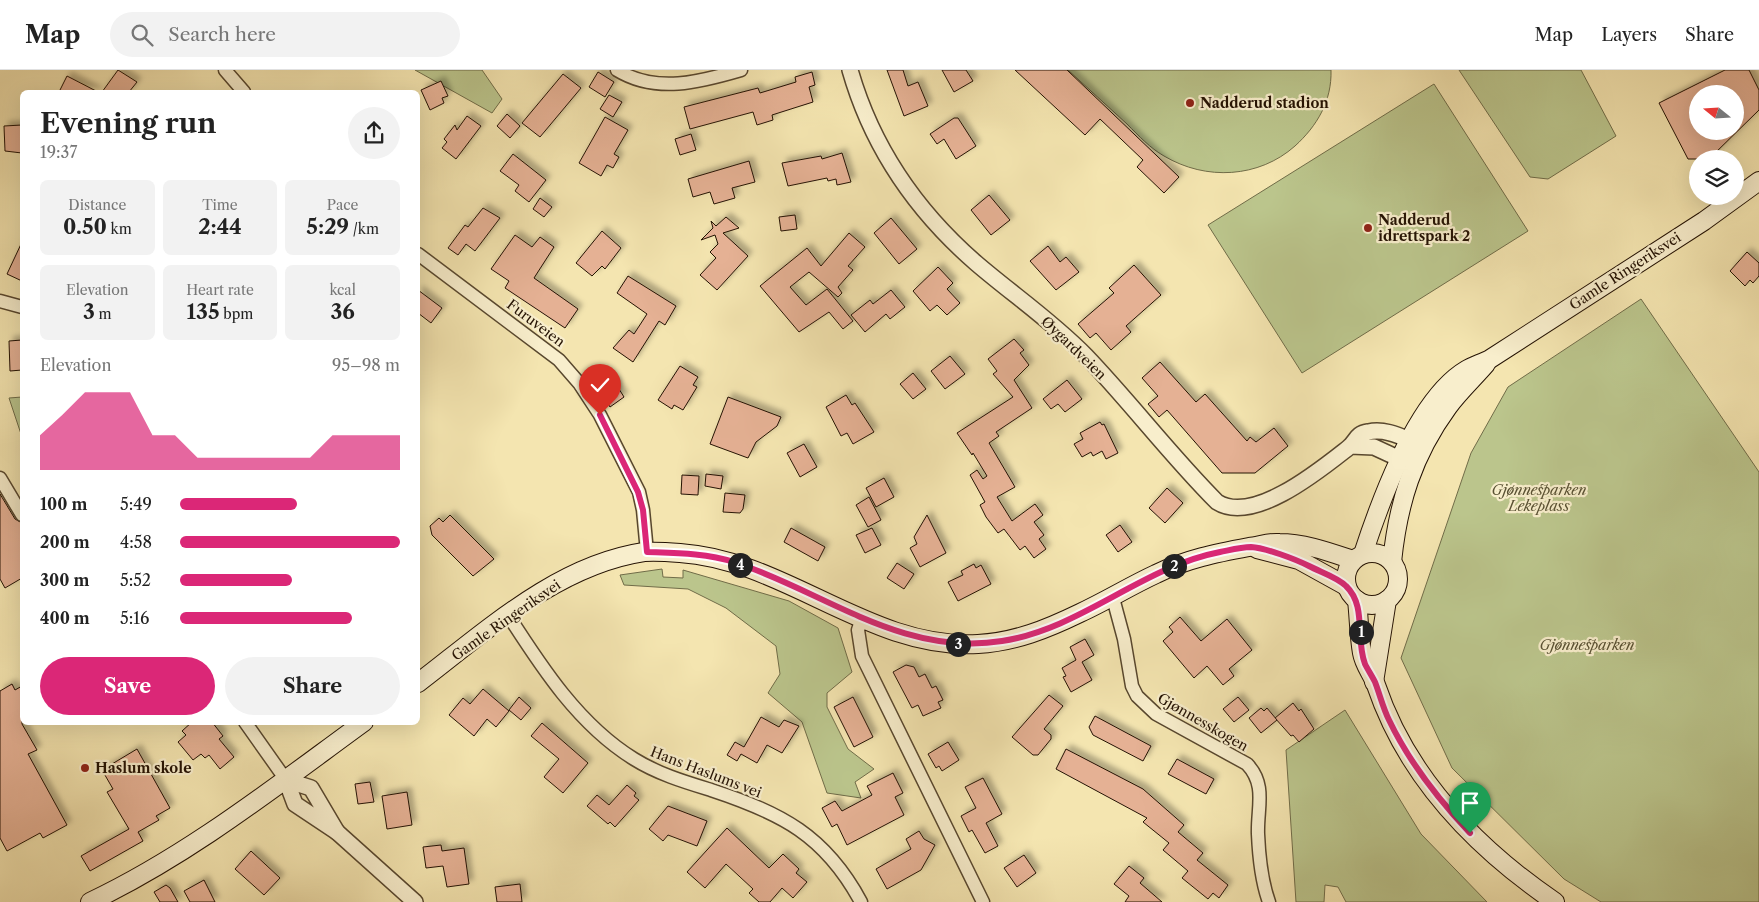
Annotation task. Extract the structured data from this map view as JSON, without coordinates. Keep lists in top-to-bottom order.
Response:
{
  "streets": {
    "main road": ["Gamle Ringeriksvei"],
    "street": [
      "Furuveien",
      "Øygardveien",
      "Gjønnesskogen",
      "Hans Haslums vei"
    ]
  },
  "crossings": [
    ["Gamle Ringeriksvei", "Furuveien"],
    ["Gamle Ringeriksvei", "Øygardveien"],
    ["Gamle Ringeriksvei", "Gjønnesskogen"],
    ["Gamle Ringeriksvei", "Hans Haslums vei"]
  ],
  "parks": ["Gjønnesparken Lekeplass", "Gjønnesparken"],
  "places": ["Nadderud stadion", "Nadderud idrettspark 2", "Haslum skole"],
  "north": "left",
  "page": {
    "header": "Map",
    "search": "Search here",
    "nav": ["Map", "Layers", "Share"],
    "heading": ["Evening run", "19:37"],
    "stats": [
      ["Distance", "0.50 km"],
      ["Time", "2:44"],
      ["Pace", "5:29 /km"],
      ["Elevation", "3 m"],
      ["Heart rate", "135 bpm"],
      ["kcal", "36"]
    ],
    "chart": ["Elevation", "95–98 m"],
    "list": [
      {
        "name": "100 m",
        "note": "5:49"
      },
      {
        "name": "200 m",
        "note": "4:58"
      },
      {
        "name": "300 m",
        "note": "5:52"
      },
      {
        "name": "400 m",
        "note": "5:16"
      }
    ],
    "pins": [
      "4",
      "2",
      "1",
      "3"
    ],
    "buttons": ["Save", "Share"]
  }
}
